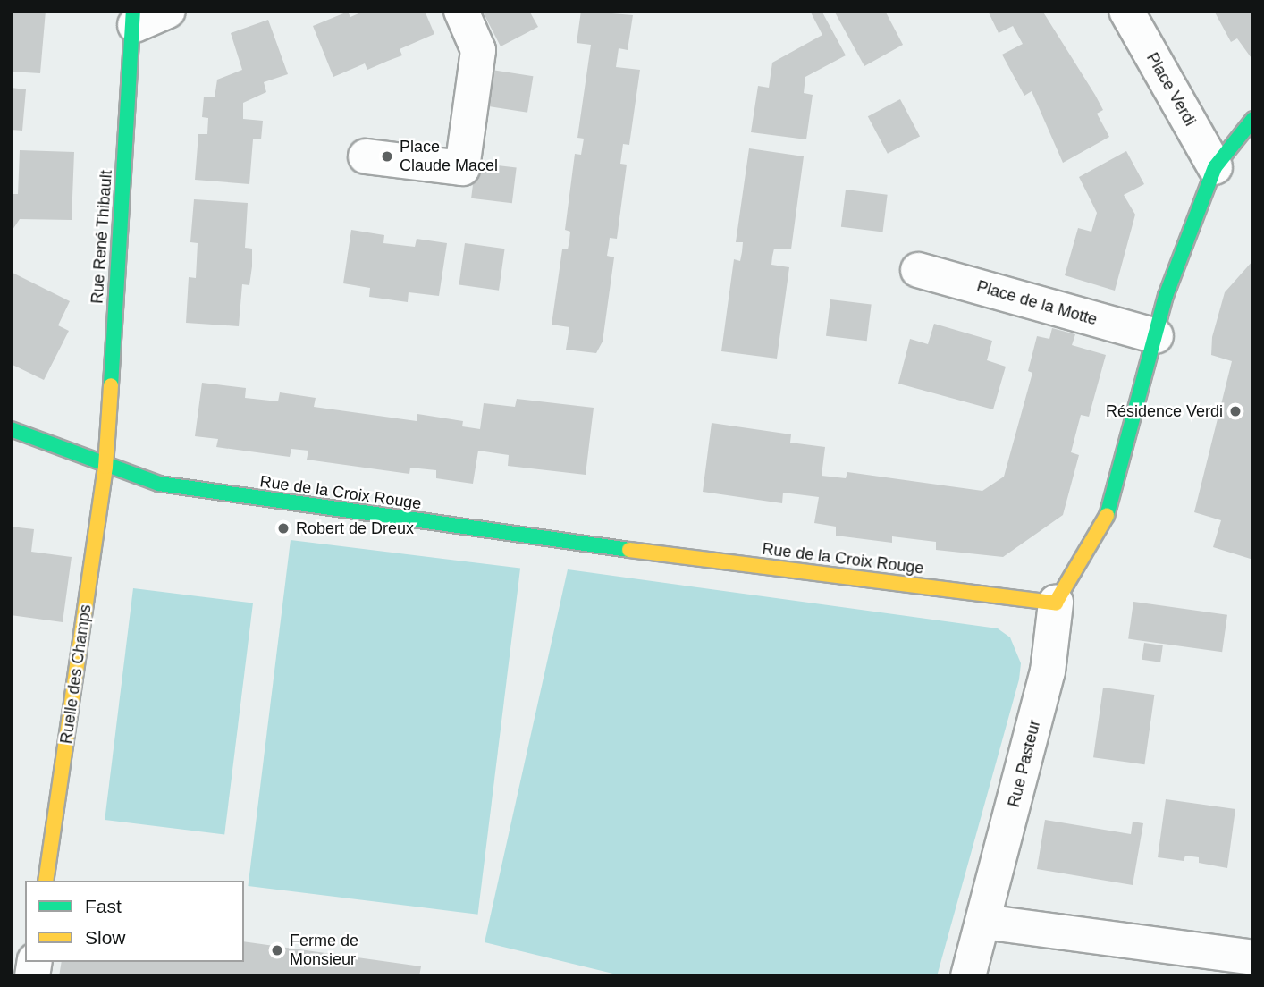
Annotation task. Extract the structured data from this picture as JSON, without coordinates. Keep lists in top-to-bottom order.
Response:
{
  "streets": {
    "street": [
      "Place Verdi",
      "Rue René Thibault",
      "Place de la Motte",
      "Rue de la Croix Rouge",
      "Ruelle des Champs",
      "Rue Pasteur"
    ]
  },
  "crossings": [
    ["Rue René Thibault", "Rue de la Croix Rouge"],
    ["Rue René Thibault", "Ruelle des Champs"],
    ["Rue de la Croix Rouge", "Ruelle des Champs"],
    ["Rue de la Croix Rouge", "Rue Pasteur"]
  ],
  "places": [
    "Place Claude Macel",
    "Résidence Verdi",
    "Robert de Dreux",
    "Ferme de Monsieur"
  ],
  "legend": ["Fast", "Slow"]
}
